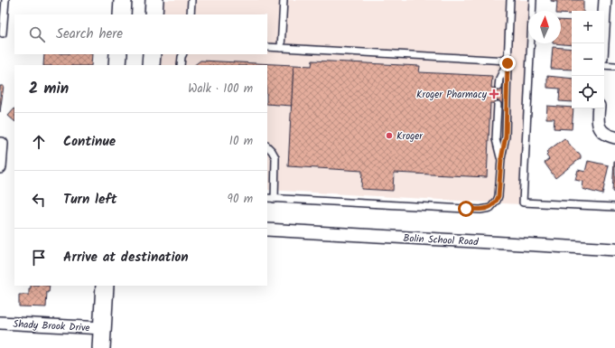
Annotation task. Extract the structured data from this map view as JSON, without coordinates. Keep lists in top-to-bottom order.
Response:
{
  "streets": {
    "street": ["Bolin School Road", "Shady Brook Drive"]
  },
  "places": {
    "health": ["Kroger Pharmacy"],
    "other": ["Kroger"]
  },
  "north": "top",
  "page": {
    "map_buttons": ["+", "−"],
    "search": "Search here",
    "heading": ["2 min", "Walk · 100 m"],
    "list": [
      ["Continue", "10 m"],
      ["Turn left", "90 m"],
      "Arrive at destination"
    ]
  }
}
